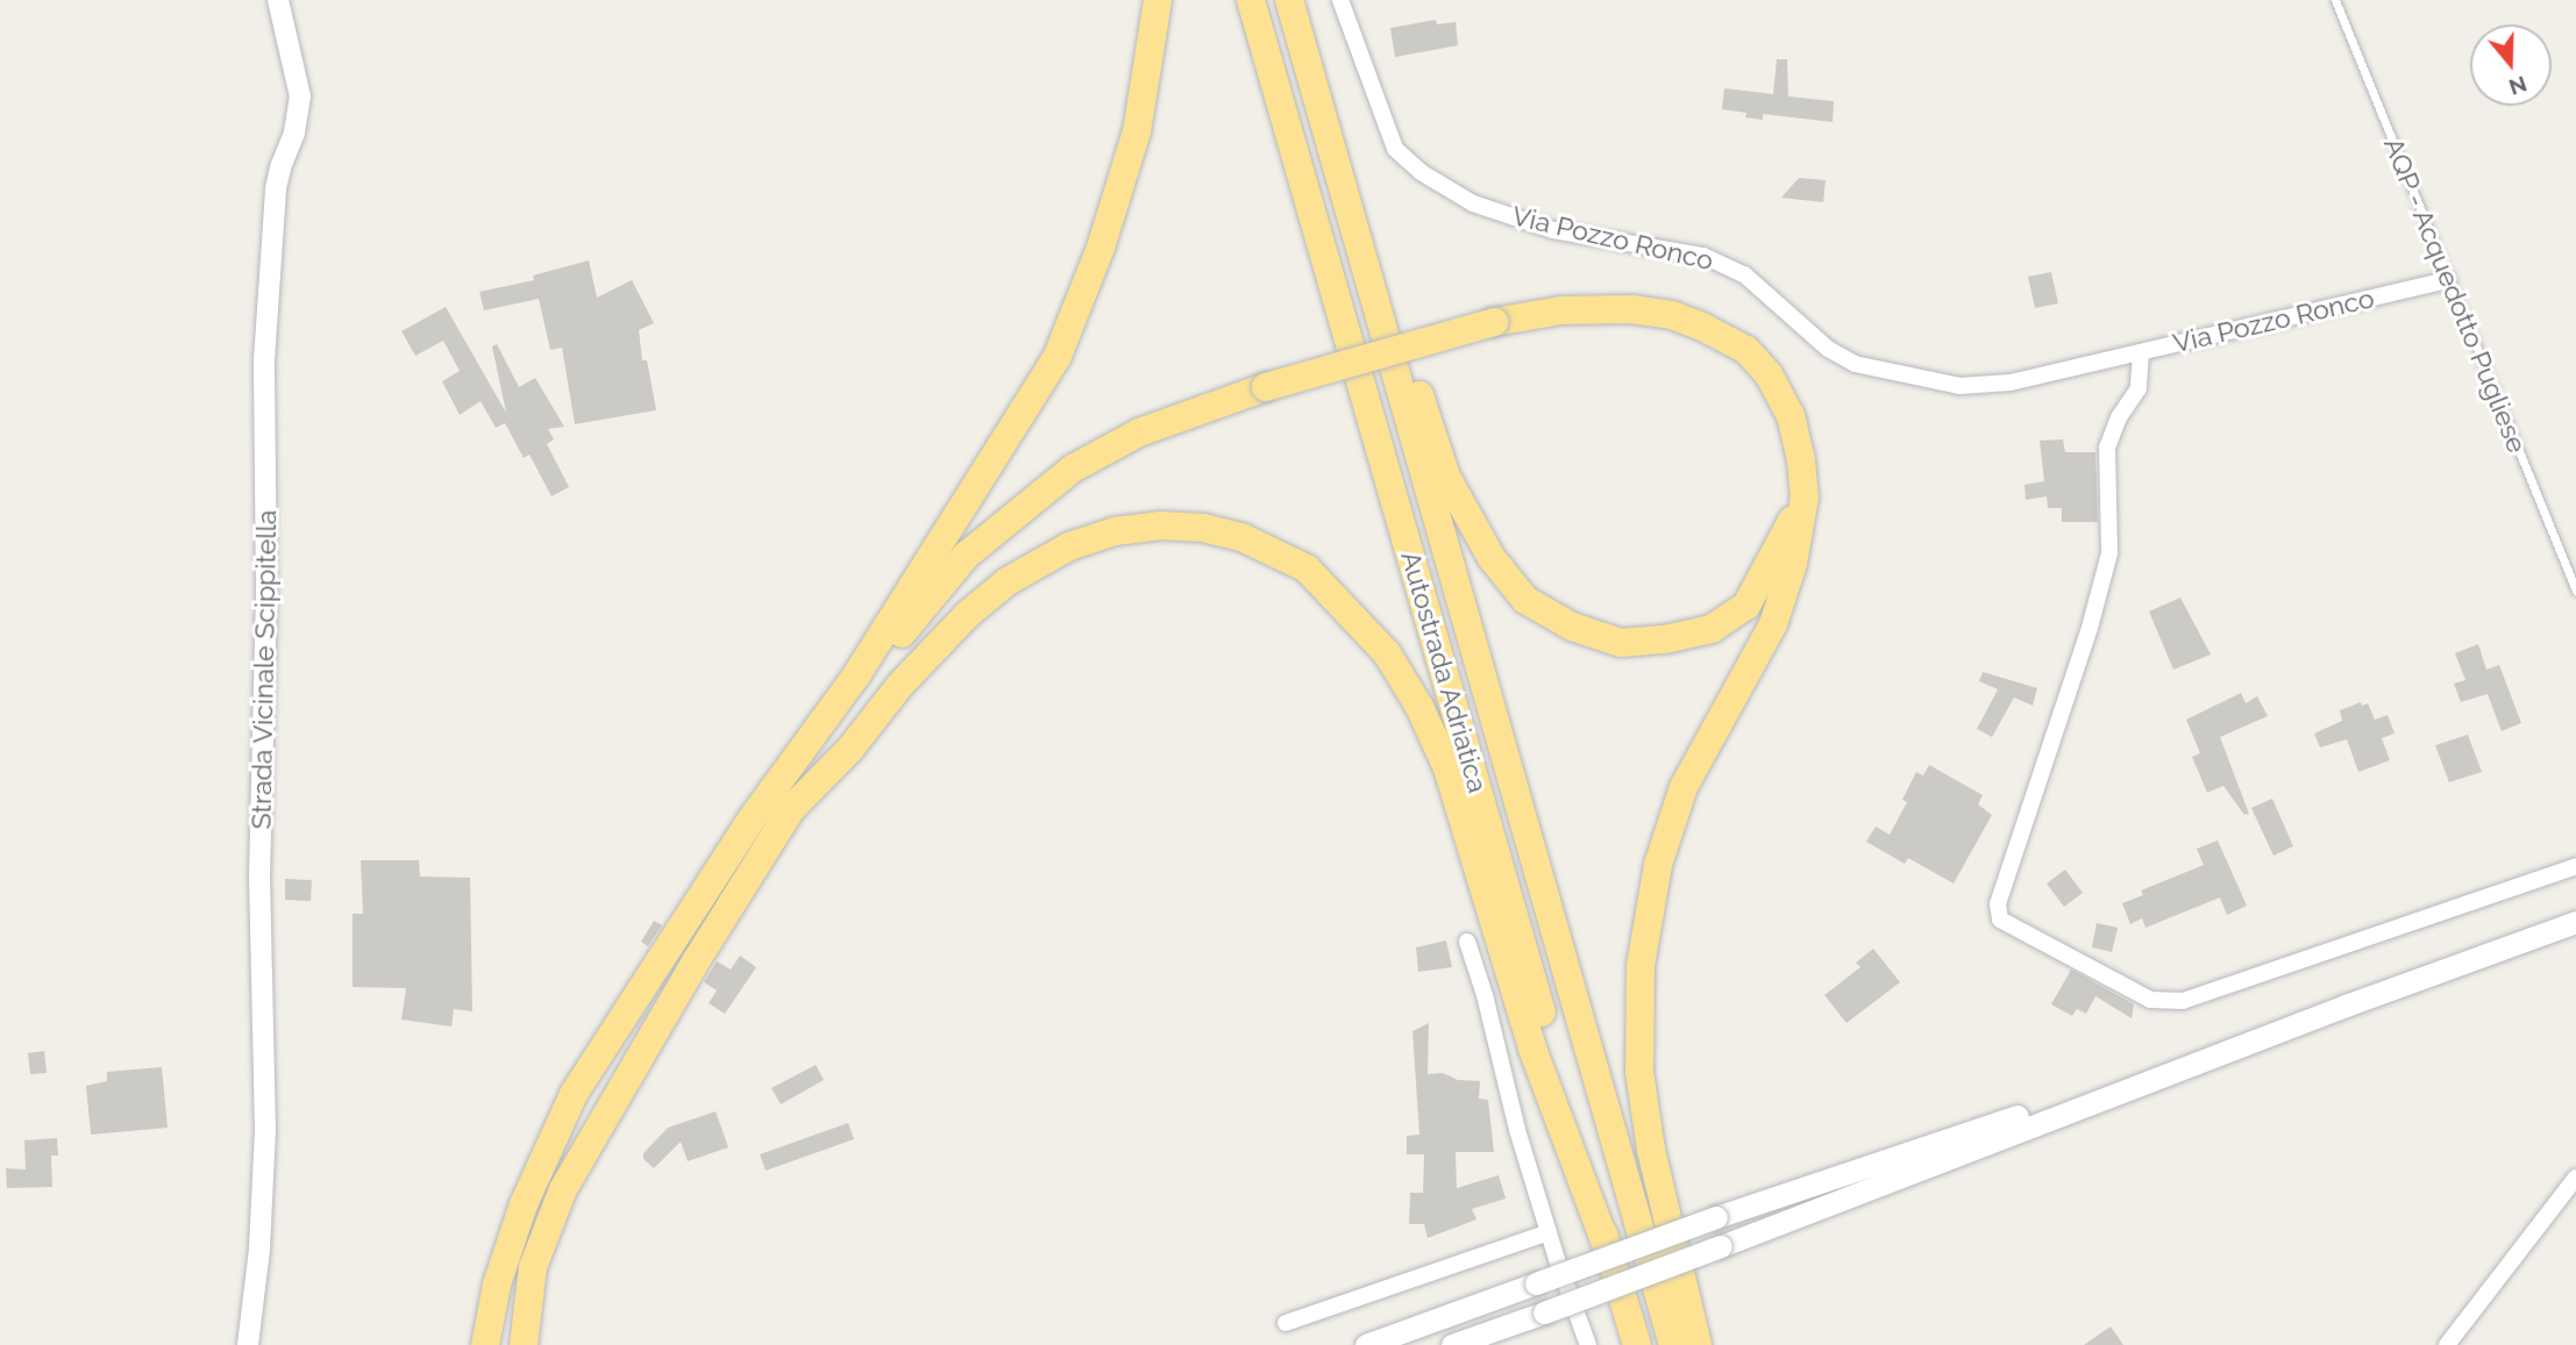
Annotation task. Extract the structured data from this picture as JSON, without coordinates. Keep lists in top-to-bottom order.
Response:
{
  "streets": {
    "highway": ["Autostrada Adriatica"],
    "street": ["Via Pozzo Ronco", "Strada Vicinale Scippitella"],
    "lane": ["AQP - Acquedotto Pugliese"]
  },
  "crossings": [
    ["Via Pozzo Ronco", "AQP - Acquedotto Pugliese"]
  ],
  "north": "bottom"
}
